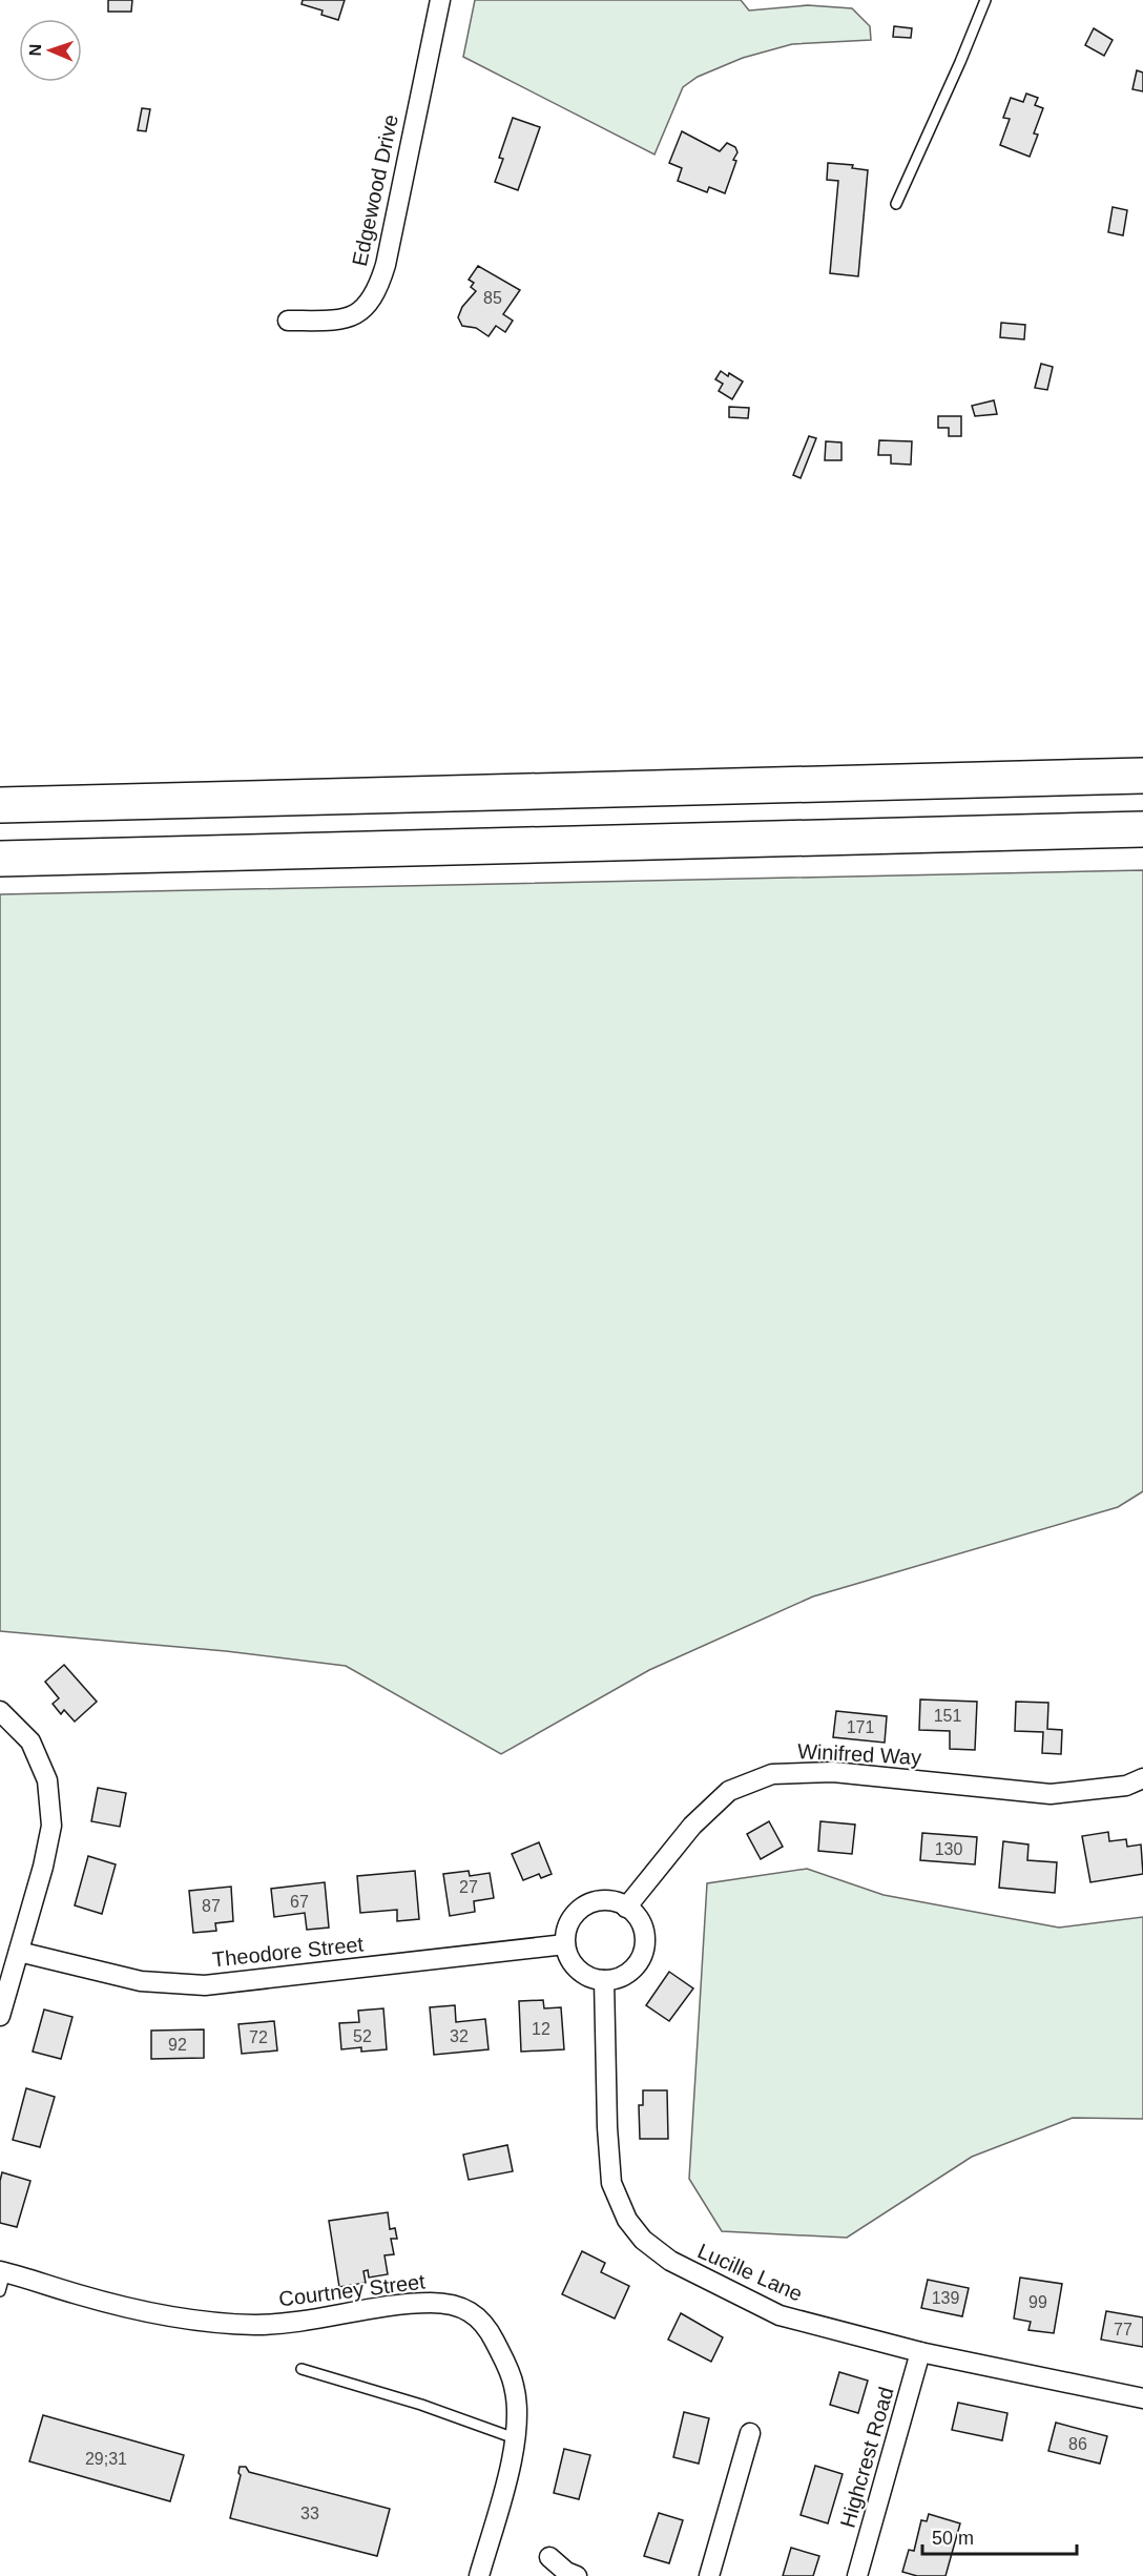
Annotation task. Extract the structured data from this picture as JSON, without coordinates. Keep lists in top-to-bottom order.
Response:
{
  "streets": {
    "street": [
      "Edgewood Drive",
      "Winifred Way",
      "Theodore Street",
      "Lucille Lane",
      "Courtney Street",
      "Highcrest Road"
    ]
  },
  "crossings": [
    ["Winifred Way", "Theodore Street"],
    ["Winifred Way", "Lucille Lane"],
    ["Theodore Street", "Lucille Lane"],
    ["Lucille Lane", "Highcrest Road"]
  ],
  "house_numbers": [
    "85",
    "151",
    "171",
    "130",
    "27",
    "67",
    "87",
    "12",
    "52",
    "32",
    "72",
    "92",
    "139",
    "99",
    "77",
    "86",
    "29;31",
    "33"
  ],
  "scale_bar": "50 m",
  "north": "left"
}
